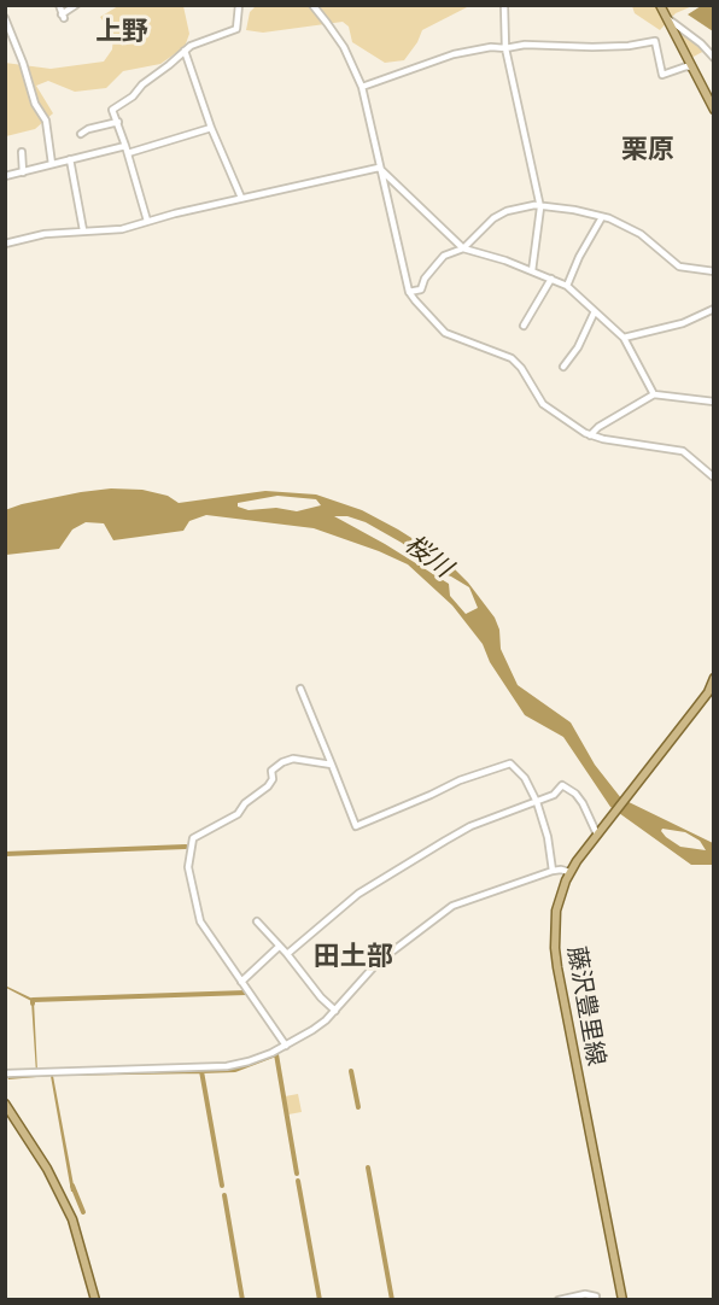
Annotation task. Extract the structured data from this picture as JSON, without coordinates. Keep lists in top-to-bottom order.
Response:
{
  "streets": {
    "main road": ["藤沢豊里線"]
  },
  "districts": ["上野", "栗原", "田土部"],
  "water": ["桜川"]
}
